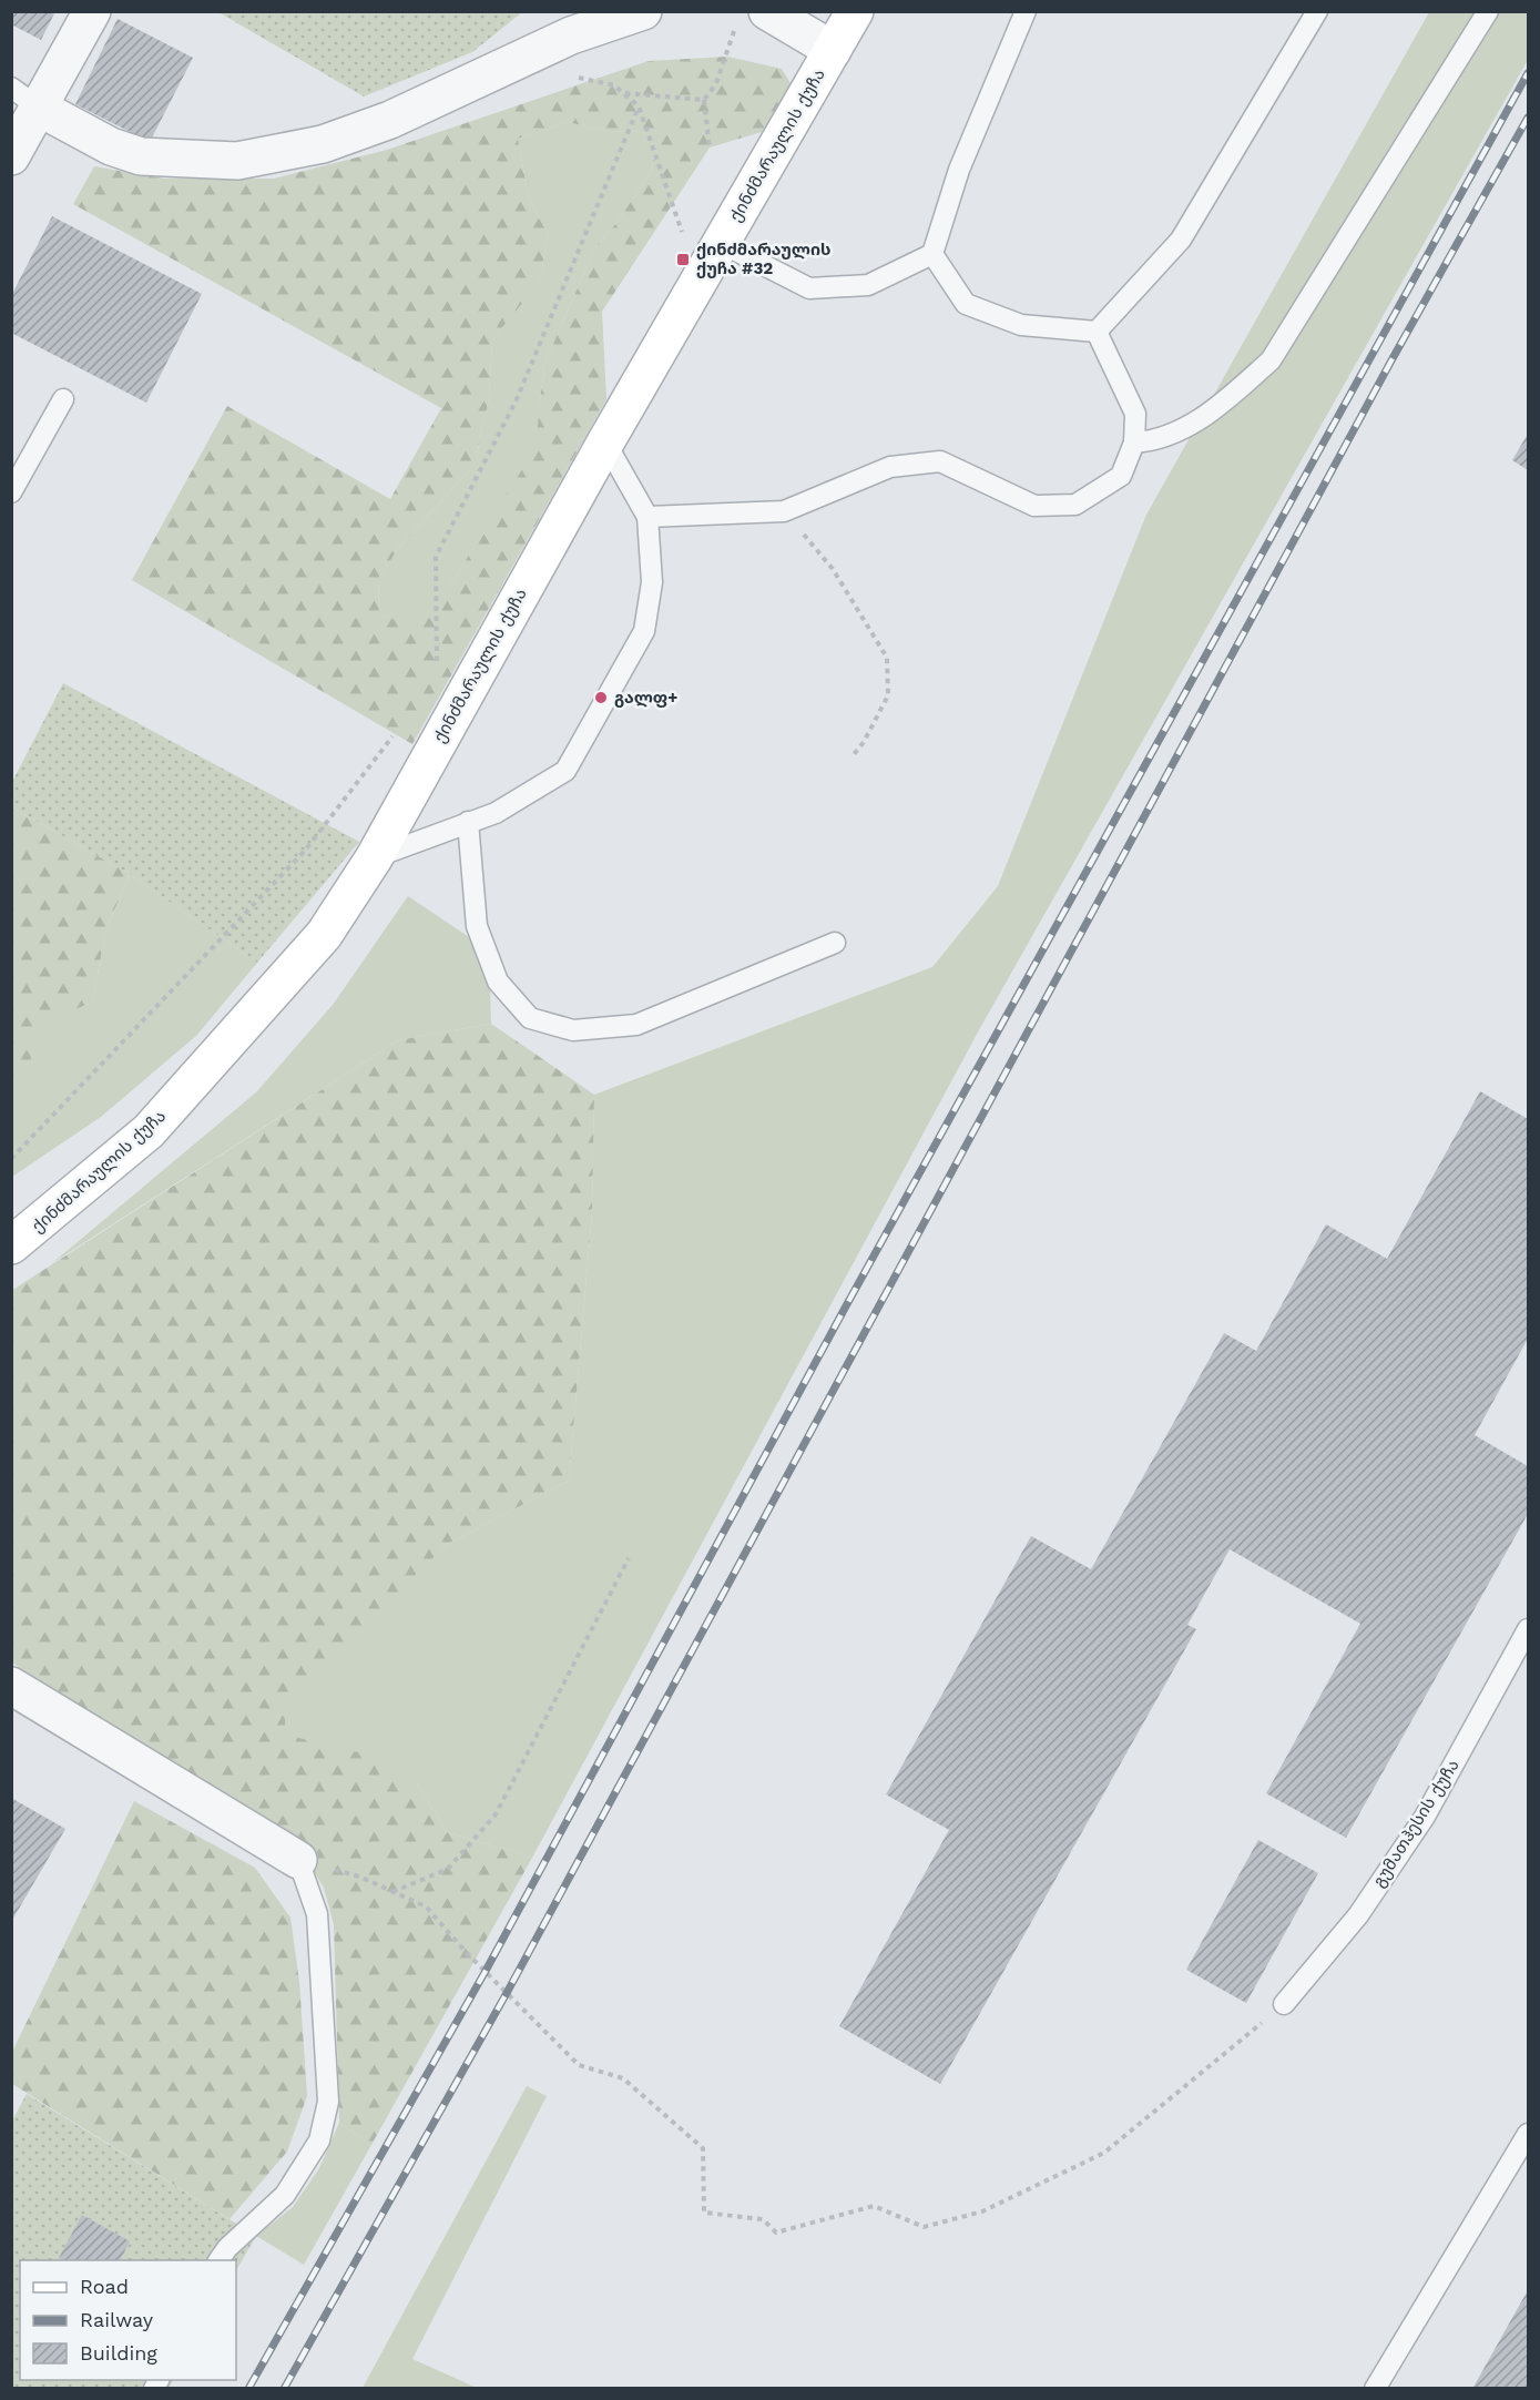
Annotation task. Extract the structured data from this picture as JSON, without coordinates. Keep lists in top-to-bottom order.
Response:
{
  "streets": {
    "main road": ["ქინძმარაულის ქუჩა"],
    "lane": ["გუმათჰესის ქუჩა"]
  },
  "places": {
    "transit": ["ქინძმარაულის ქუჩა #32"],
    "other": ["გალფ+"]
  },
  "legend": ["Road", "Railway", "Building"]
}
